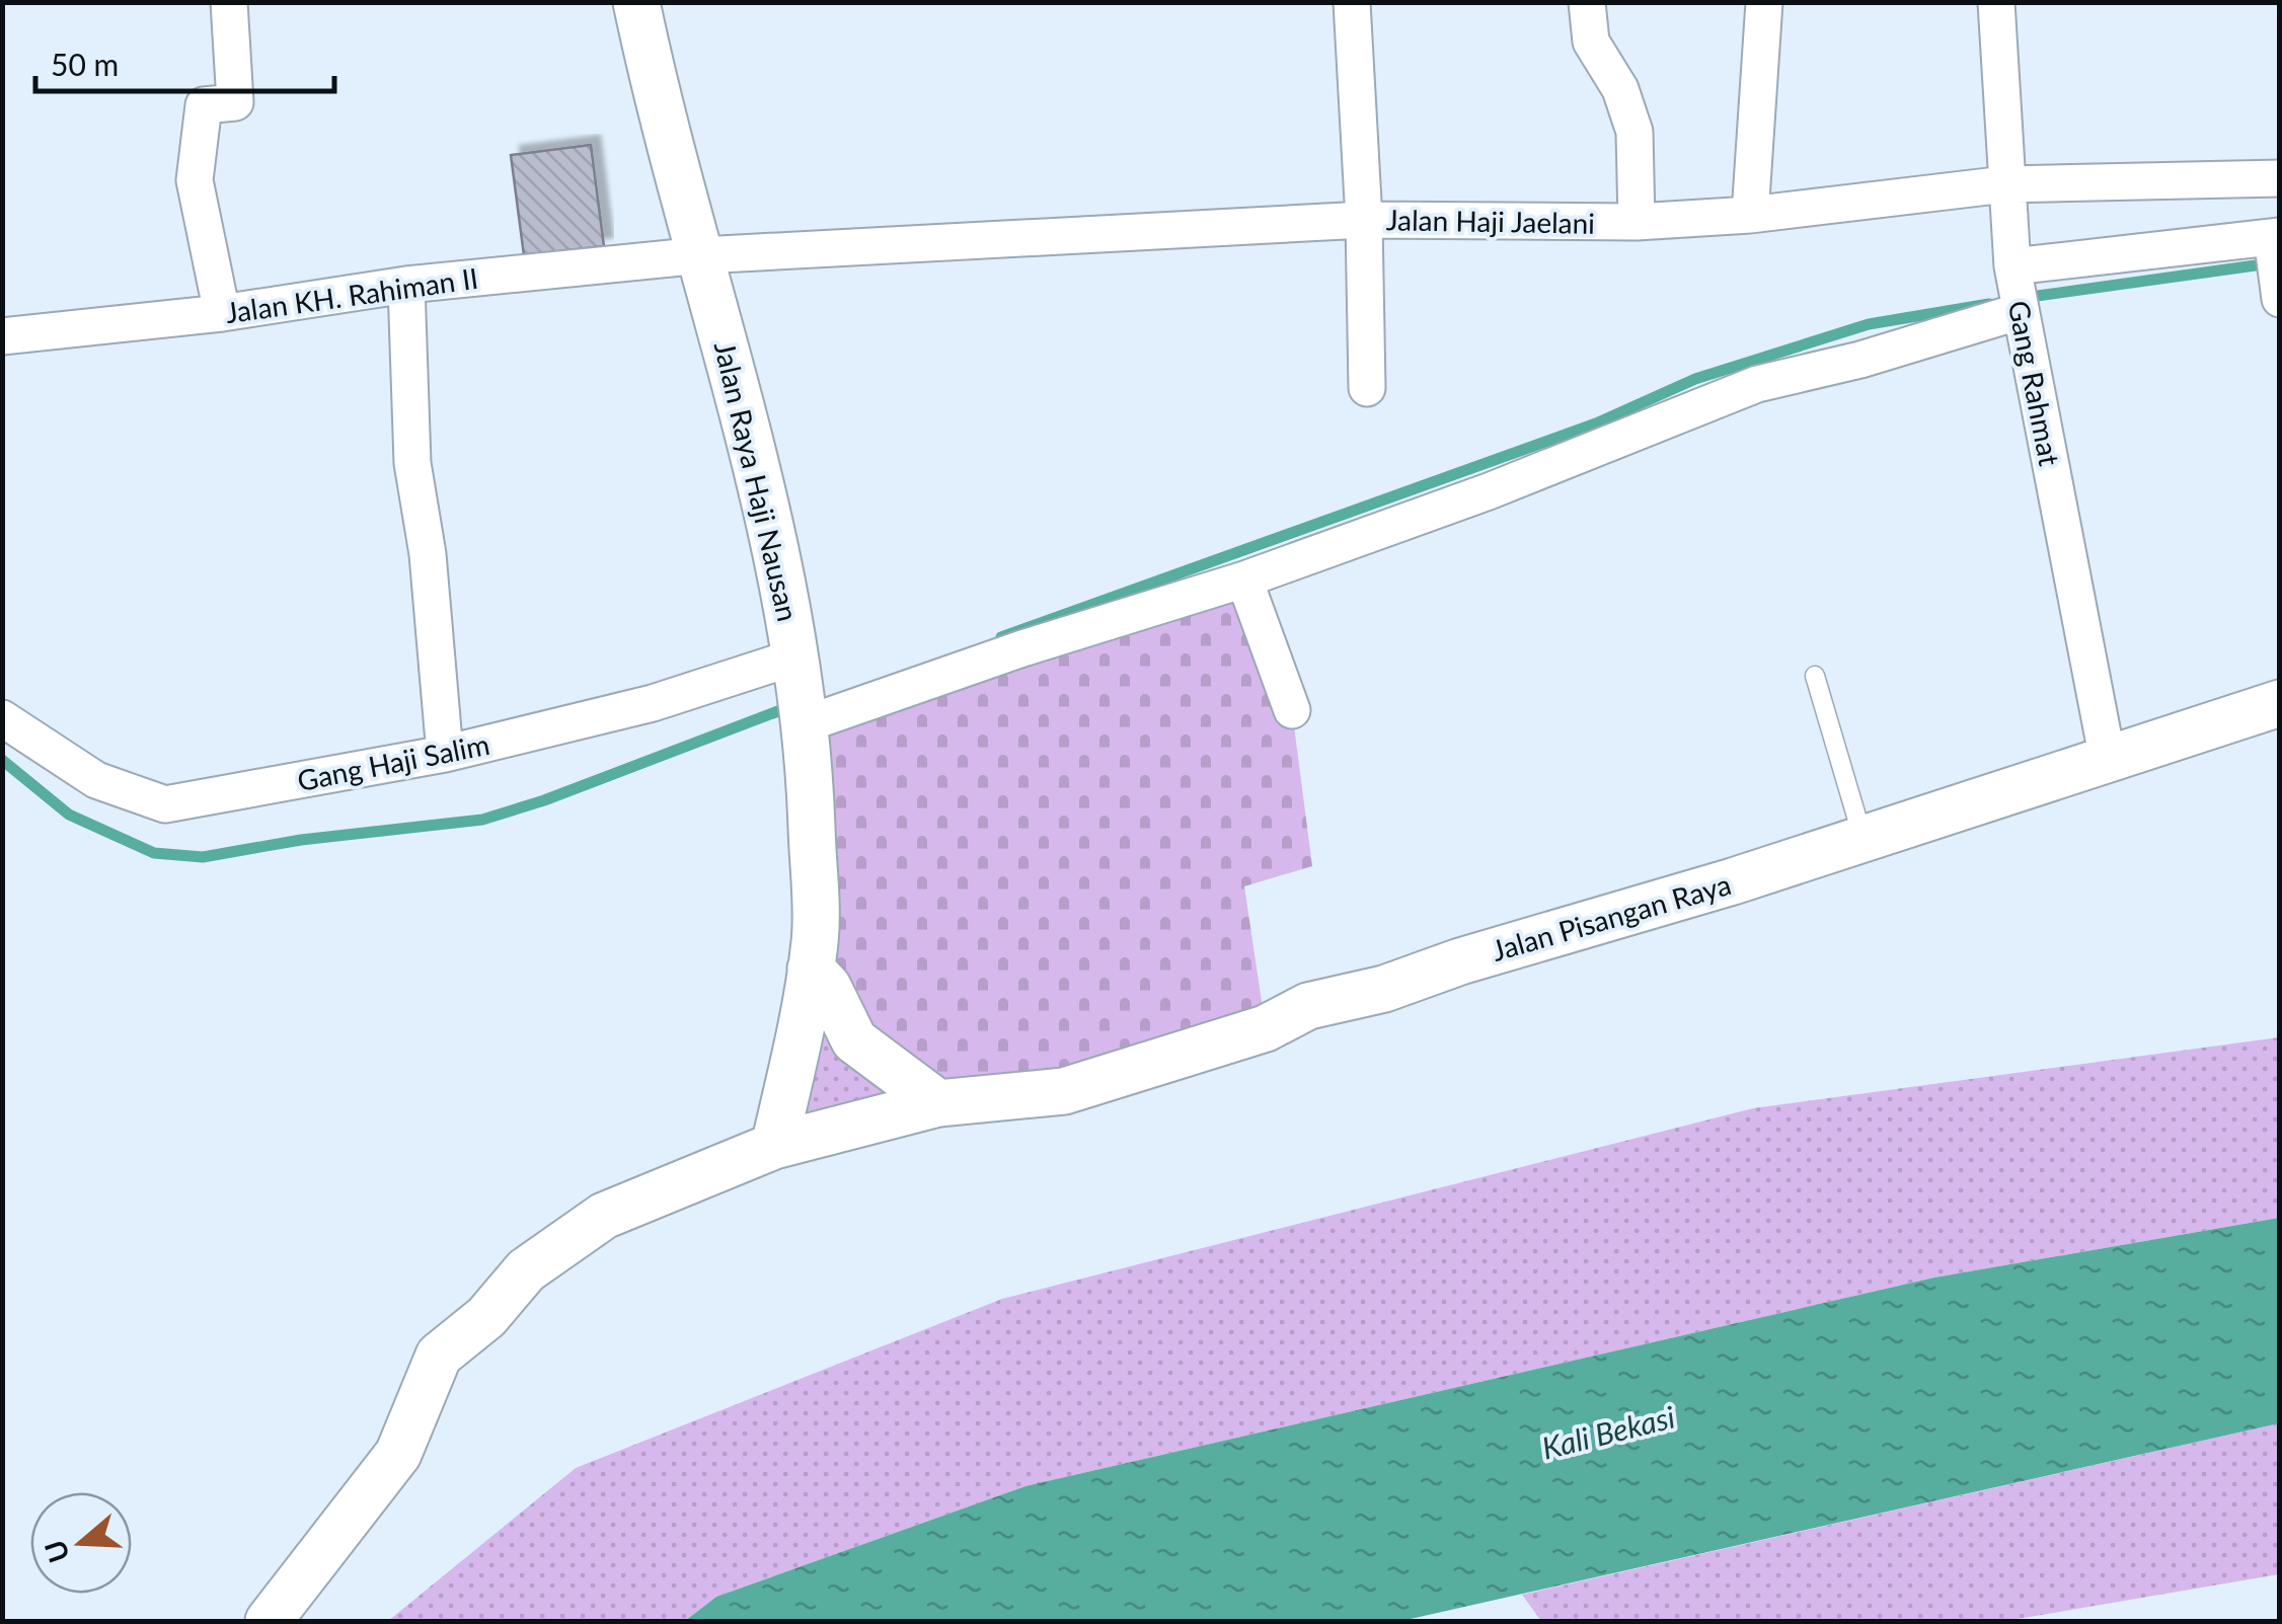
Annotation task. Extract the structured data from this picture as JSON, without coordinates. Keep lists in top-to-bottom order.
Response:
{
  "streets": {
    "street": [
      "Jalan Haji Jaelani",
      "Jalan KH. Rahiman II",
      "Gang Rahmat",
      "Jalan Raya Haji Nausan",
      "Gang Haji Salim",
      "Jalan Pisangan Raya"
    ]
  },
  "crossings": [
    ["Jalan Haji Jaelani", "Jalan KH. Rahiman II"],
    ["Jalan Haji Jaelani", "Gang Rahmat"],
    ["Jalan Haji Jaelani", "Jalan Raya Haji Nausan"],
    ["Jalan KH. Rahiman II", "Jalan Raya Haji Nausan"],
    ["Gang Rahmat", "Jalan Pisangan Raya"],
    ["Jalan Raya Haji Nausan", "Gang Haji Salim"],
    ["Jalan Raya Haji Nausan", "Jalan Pisangan Raya"]
  ],
  "water": ["Kali Bekasi"],
  "scale_bar": "50 m",
  "north": "left"
}
